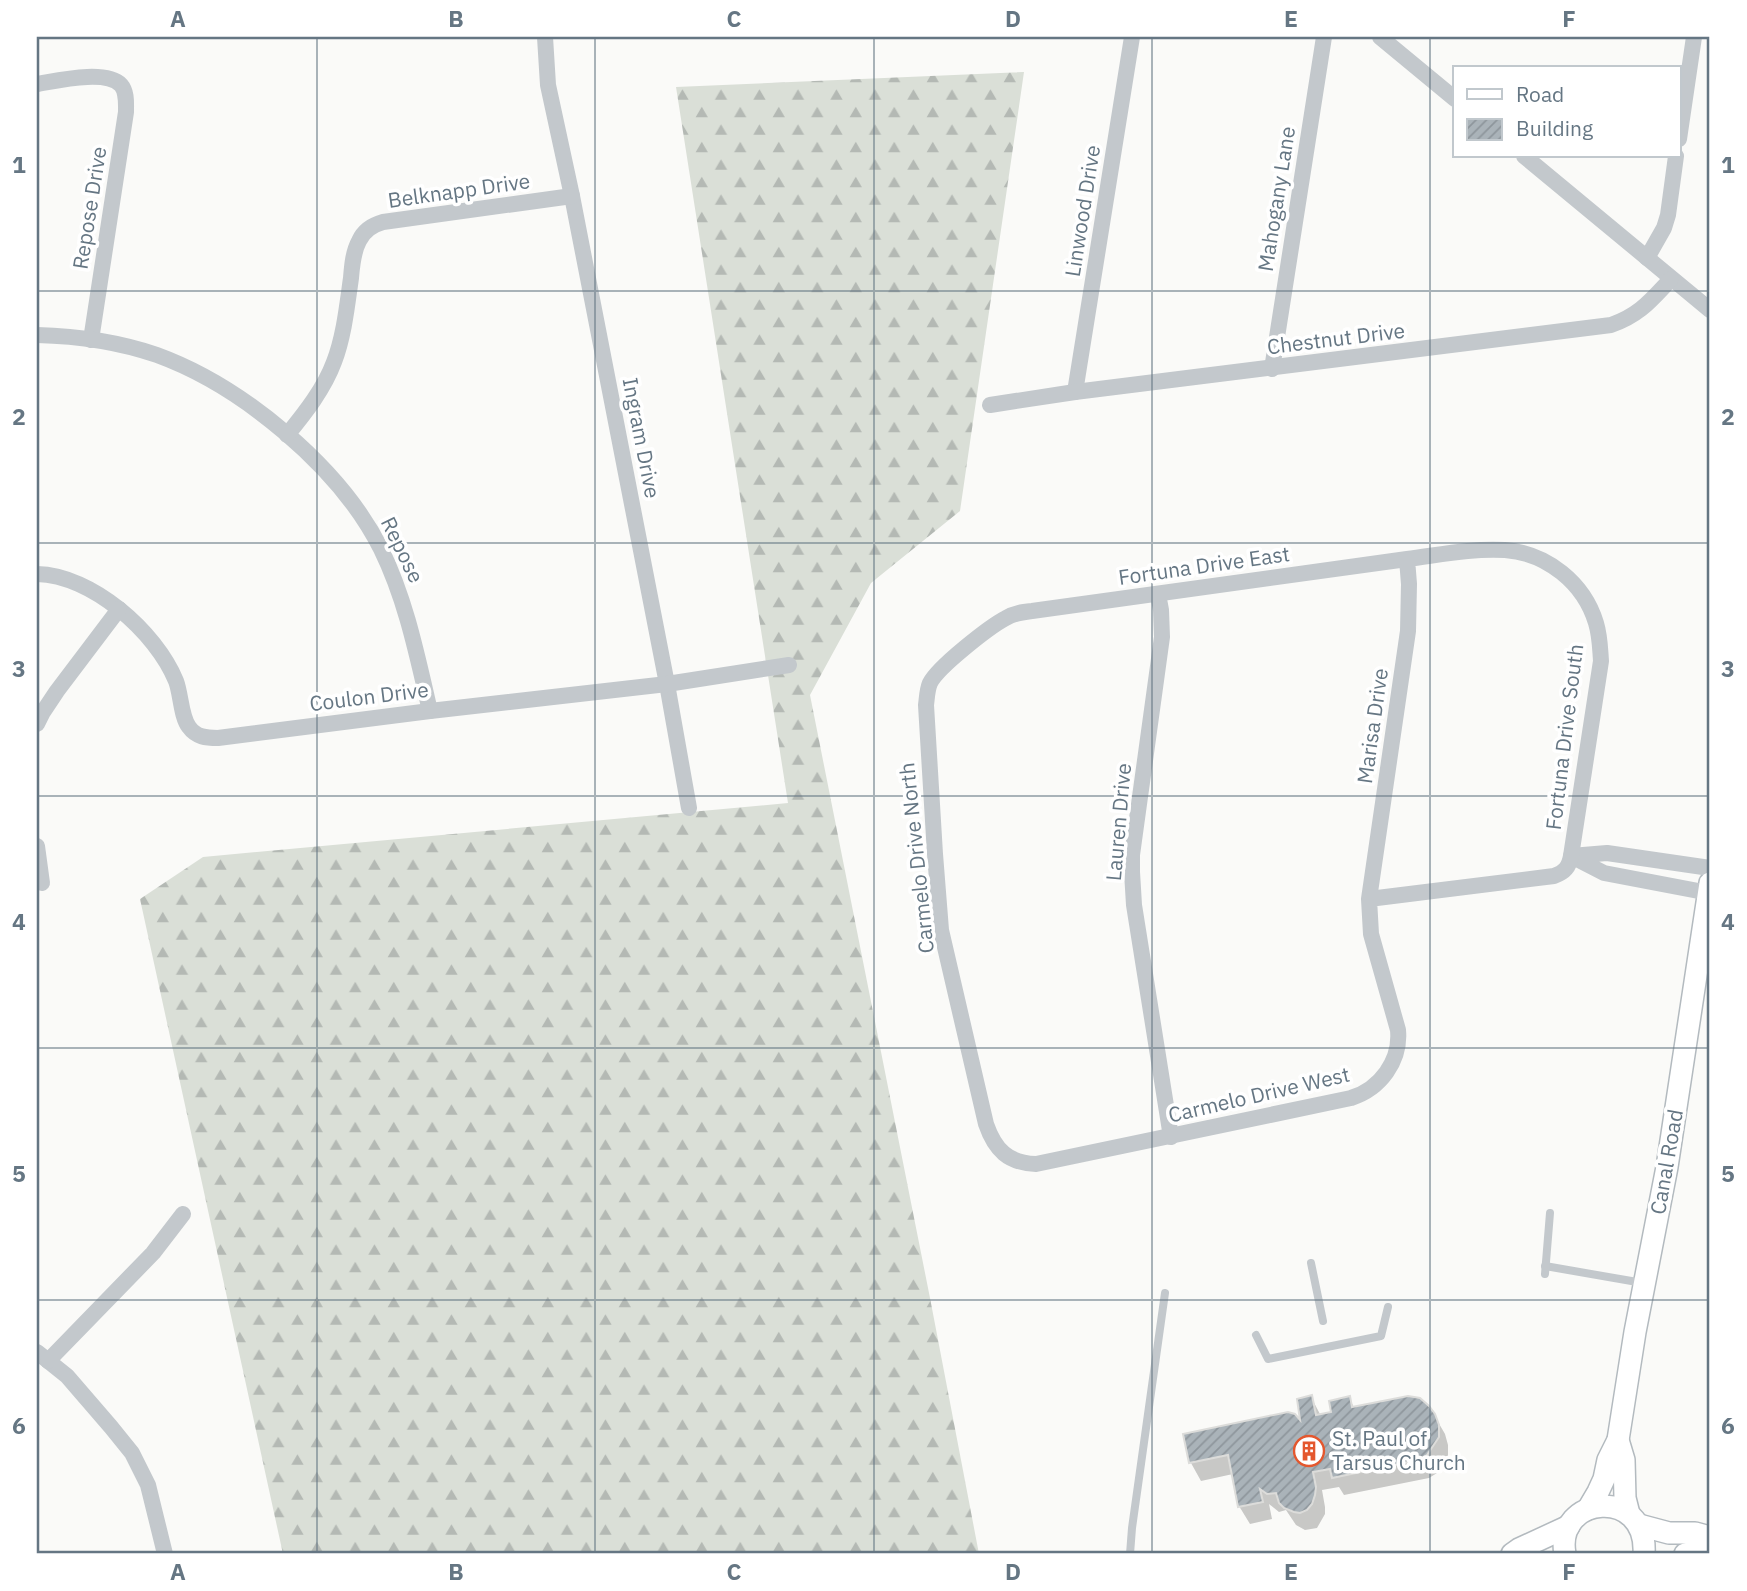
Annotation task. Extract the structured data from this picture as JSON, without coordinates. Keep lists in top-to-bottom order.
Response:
{
  "streets": {
    "street": [
      "Belknapp Drive",
      "Mahogany Lane",
      "Repose Drive",
      "Linwood Drive",
      "Chestnut Drive",
      "Ingram Drive",
      "Repose",
      "Fortuna Drive East",
      "Coulon Drive",
      "Marisa Drive",
      "Fortuna Drive South",
      "Lauren Drive",
      "Carmelo Drive North",
      "Carmelo Drive West",
      "Canal Road"
    ]
  },
  "crossings": [
    ["Belknapp Drive", "Ingram Drive"],
    ["Belknapp Drive", "Repose"],
    ["Mahogany Lane", "Chestnut Drive"],
    ["Repose Drive", "Repose"],
    ["Linwood Drive", "Chestnut Drive"],
    ["Ingram Drive", "Coulon Drive"],
    ["Repose", "Coulon Drive"],
    ["Fortuna Drive East", "Marisa Drive"],
    ["Fortuna Drive East", "Fortuna Drive South"],
    ["Fortuna Drive East", "Lauren Drive"],
    ["Fortuna Drive East", "Carmelo Drive North"],
    ["Marisa Drive", "Carmelo Drive West"],
    ["Lauren Drive", "Carmelo Drive West"],
    ["Carmelo Drive North", "Carmelo Drive West"]
  ],
  "places": {
    "building": ["St. Paul of Tarsus Church"]
  },
  "legend": ["Road", "Building"],
  "grid": {
    "columns": [
      "A",
      "B",
      "C",
      "D",
      "E",
      "F"
    ],
    "rows": [
      "1",
      "2",
      "3",
      "4",
      "5",
      "6"
    ]
  }
}
